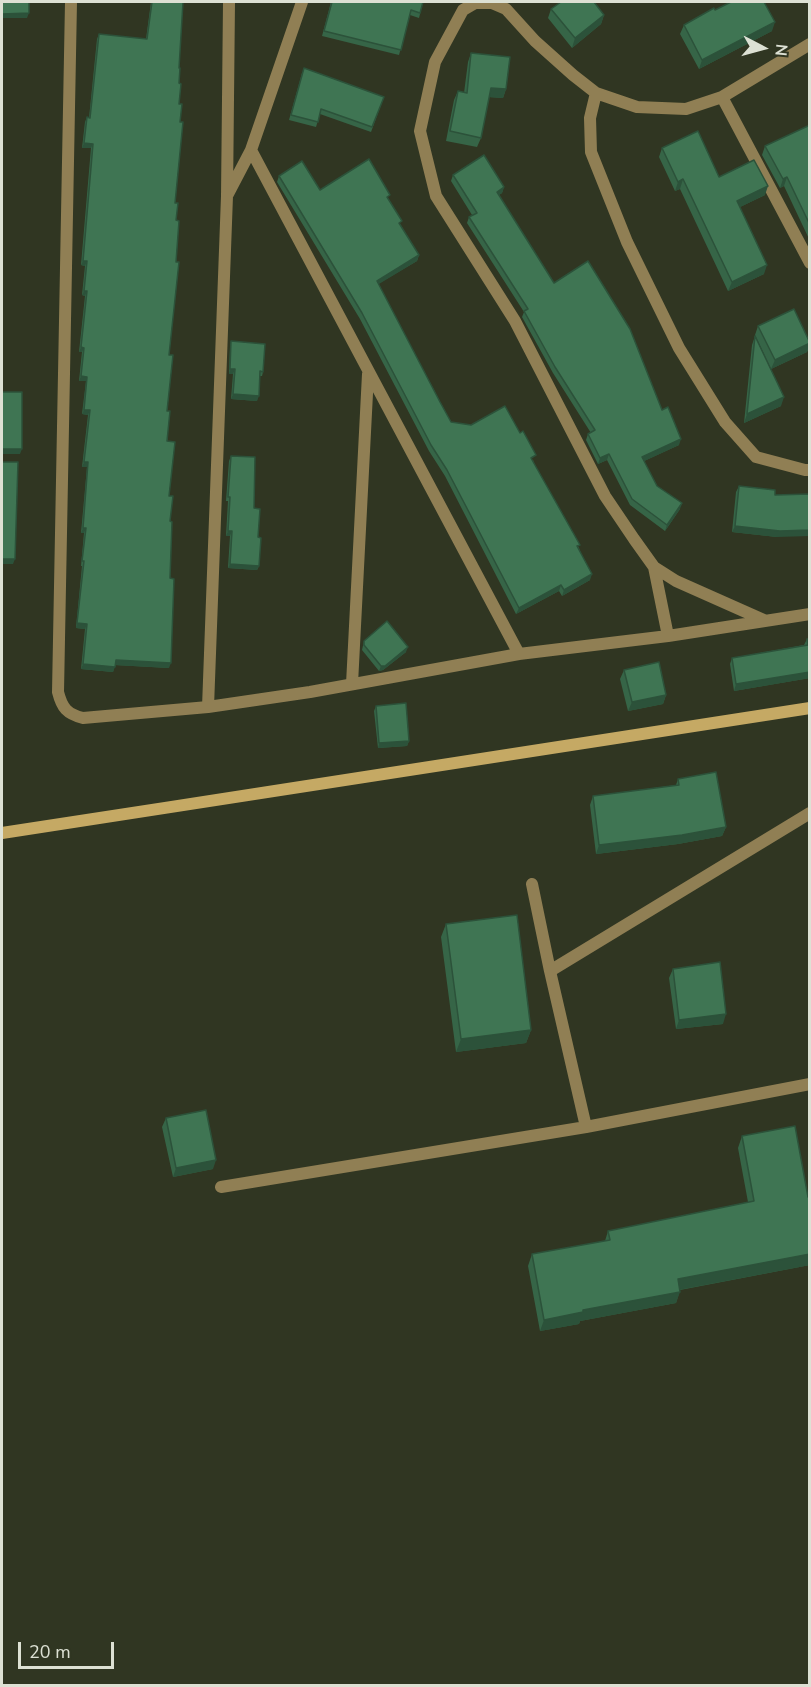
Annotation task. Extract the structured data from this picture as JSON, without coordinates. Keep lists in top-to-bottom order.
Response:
{
  "scale_bar": "20 m",
  "north": "right"
}
